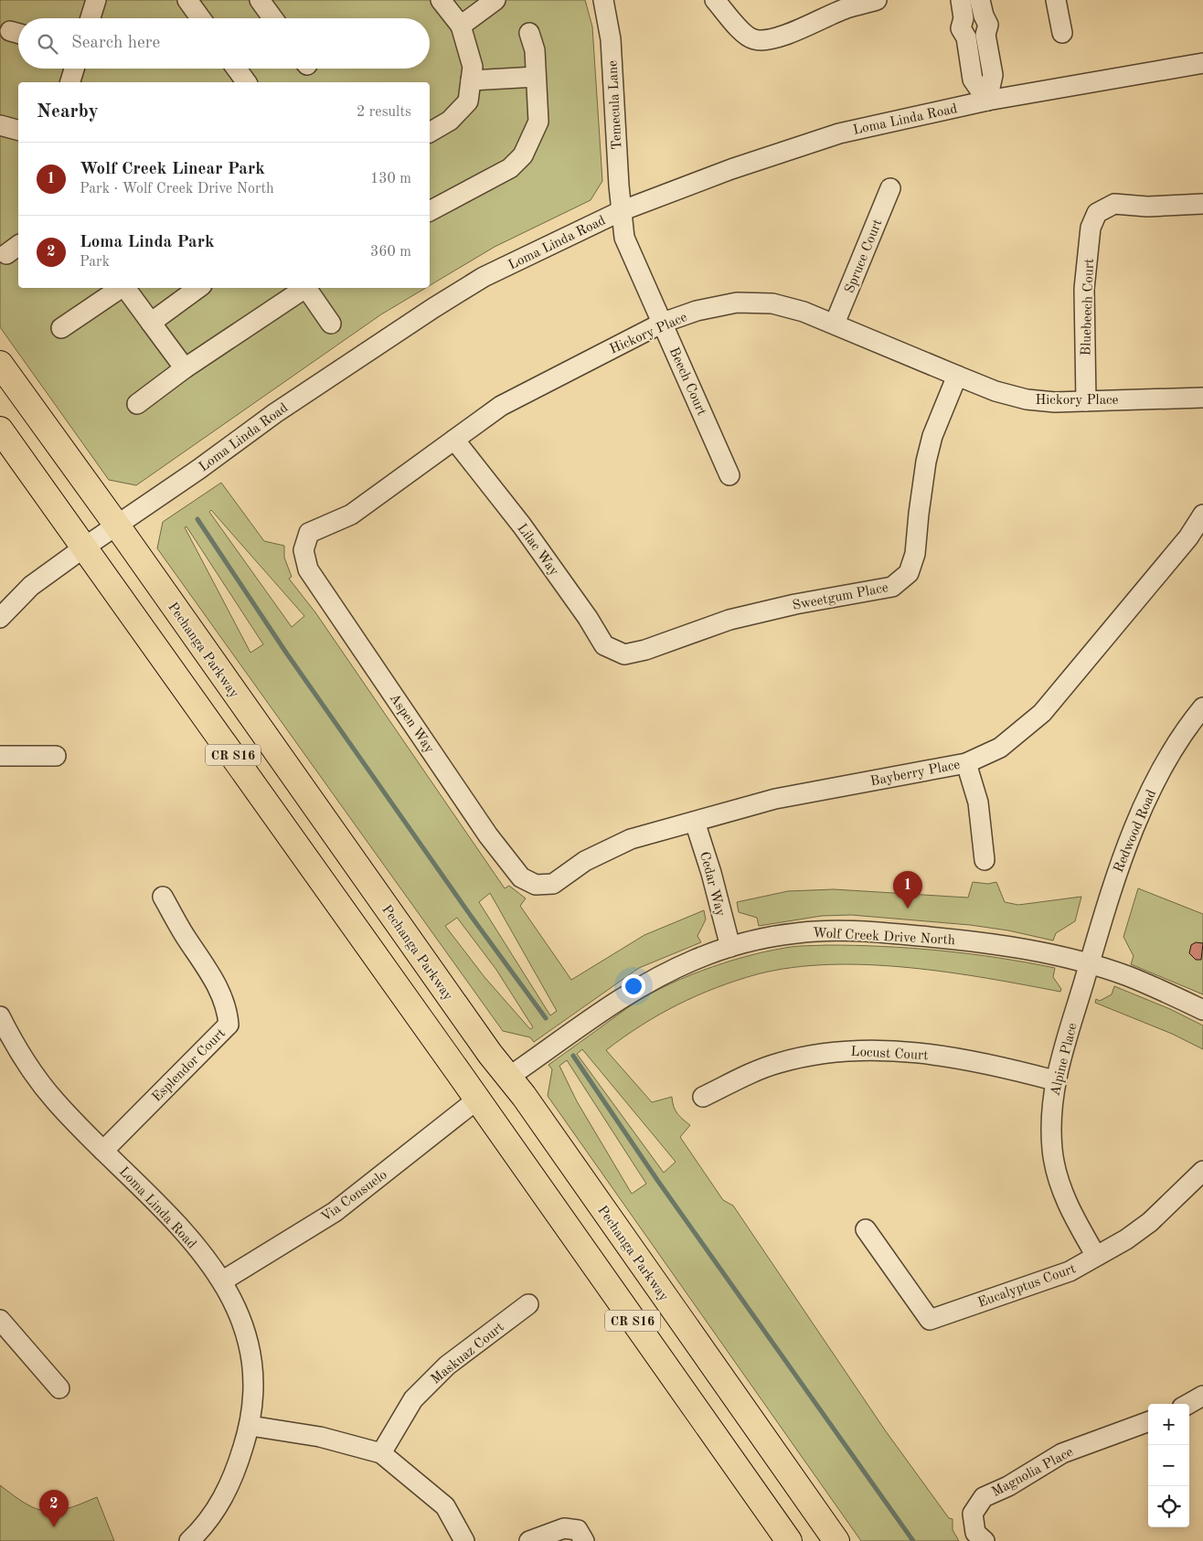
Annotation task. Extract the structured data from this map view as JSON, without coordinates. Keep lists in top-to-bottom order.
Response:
{
  "streets": {
    "main road": ["Pechanga Parkway", "CR S16"],
    "street": [
      "Temecula Lane",
      "Loma Linda Road",
      "Spruce Court",
      "Bluebeech Court",
      "Hickory Place",
      "Beech Court",
      "Lilac Way",
      "Sweetgum Place",
      "Aspen Way",
      "Bayberry Place",
      "Redwood Road",
      "Cedar Way",
      "Wolf Creek Drive North",
      "Locust Court",
      "Alpine Place",
      "Esplendor Court",
      "Via Consuelo",
      "Eucalyptus Court",
      "Maskuaz Court",
      "Magnolia Place"
    ]
  },
  "crossings": [
    ["Temecula Lane", "Loma Linda Road"],
    ["Temecula Lane", "Beech Court"],
    ["Loma Linda Road", "Beech Court"],
    ["Loma Linda Road", "Pechanga Parkway"],
    ["Loma Linda Road", "CR S16"],
    ["Loma Linda Road", "Esplendor Court"],
    ["Loma Linda Road", "Via Consuelo"],
    ["Spruce Court", "Hickory Place"],
    ["Bluebeech Court", "Hickory Place"],
    ["Hickory Place", "Beech Court"],
    ["Hickory Place", "Lilac Way"],
    ["Hickory Place", "Sweetgum Place"],
    ["Hickory Place", "Aspen Way"],
    ["Lilac Way", "Sweetgum Place"],
    ["Pechanga Parkway", "Wolf Creek Drive North"],
    ["Aspen Way", "Bayberry Place"],
    ["CR S16", "Via Consuelo"],
    ["Bayberry Place", "Cedar Way"],
    ["Redwood Road", "Wolf Creek Drive North"],
    ["Redwood Road", "Alpine Place"],
    ["Cedar Way", "Wolf Creek Drive North"],
    ["Wolf Creek Drive North", "Alpine Place"],
    ["Locust Court", "Alpine Place"],
    ["Alpine Place", "Eucalyptus Court"]
  ],
  "page": {
    "search": "Search here",
    "heading": ["Nearby", "2 results"],
    "list": [
      {
        "mark": "1",
        "name": "Wolf Creek Linear Park",
        "note": "Park · Wolf Creek Drive North",
        "value": "130 m"
      },
      {
        "mark": "2",
        "name": "Loma Linda Park",
        "note": "Park",
        "value": "360 m"
      }
    ],
    "pins": ["1", "2"],
    "map_buttons": ["+", "−"]
  }
}
